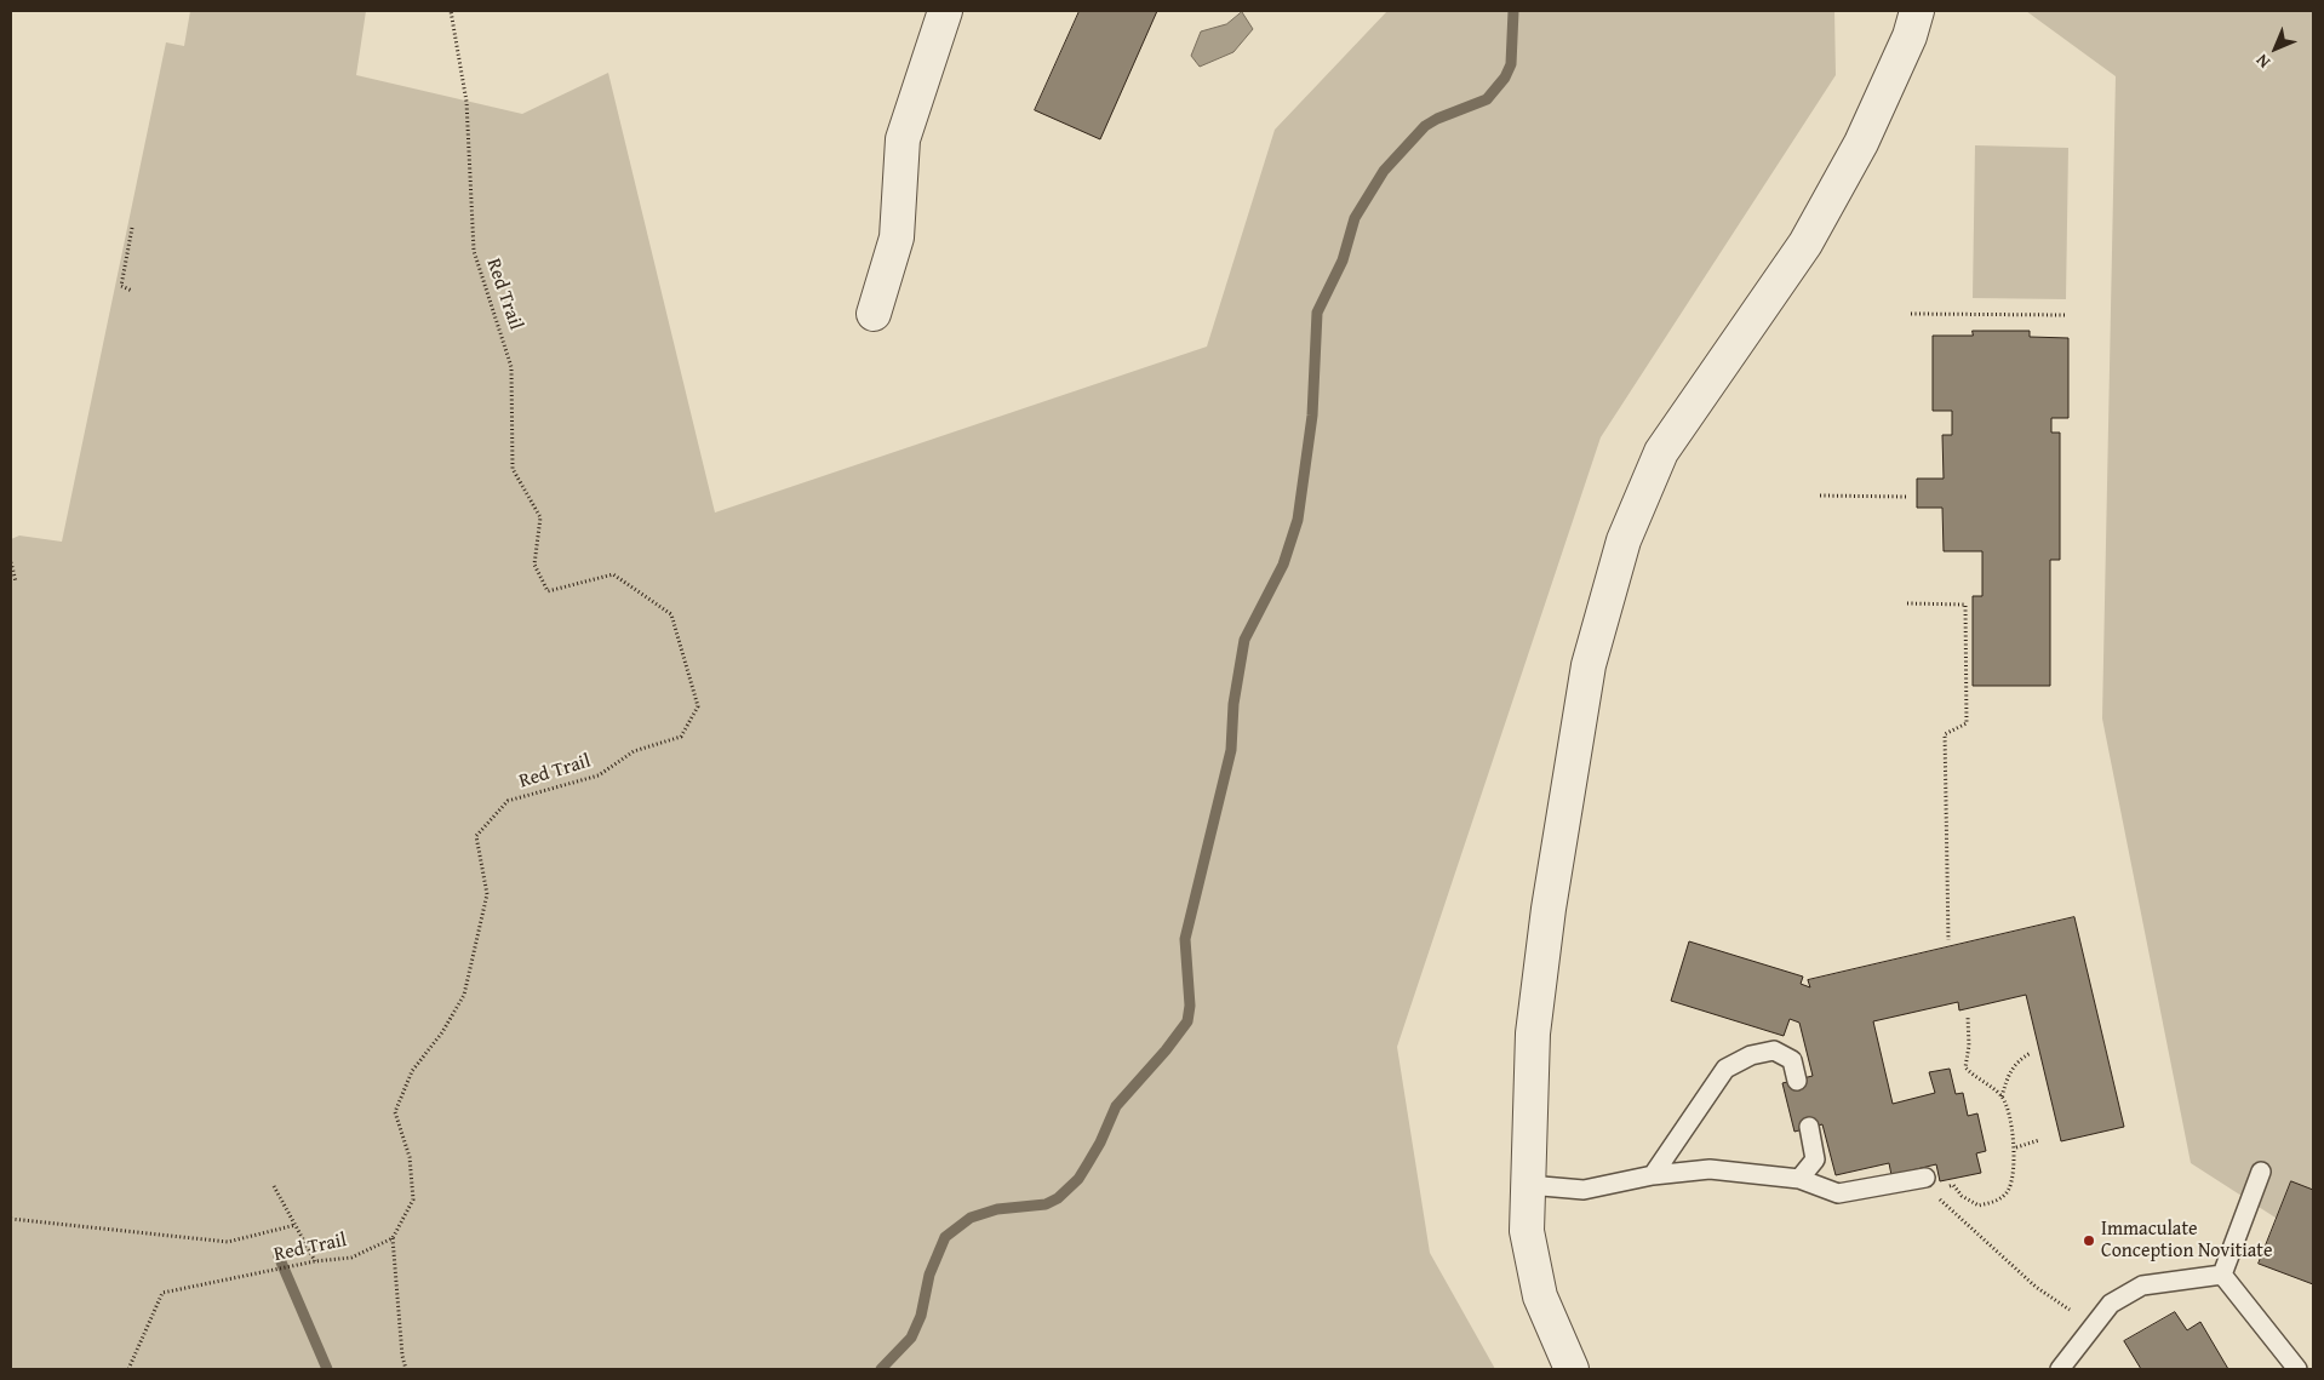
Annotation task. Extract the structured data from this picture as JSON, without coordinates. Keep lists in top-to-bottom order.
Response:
{
  "streets": {
    "path": ["Red Trail"]
  },
  "places": ["Immaculate Conception Novitiate"],
  "north": "bottom left"
}
